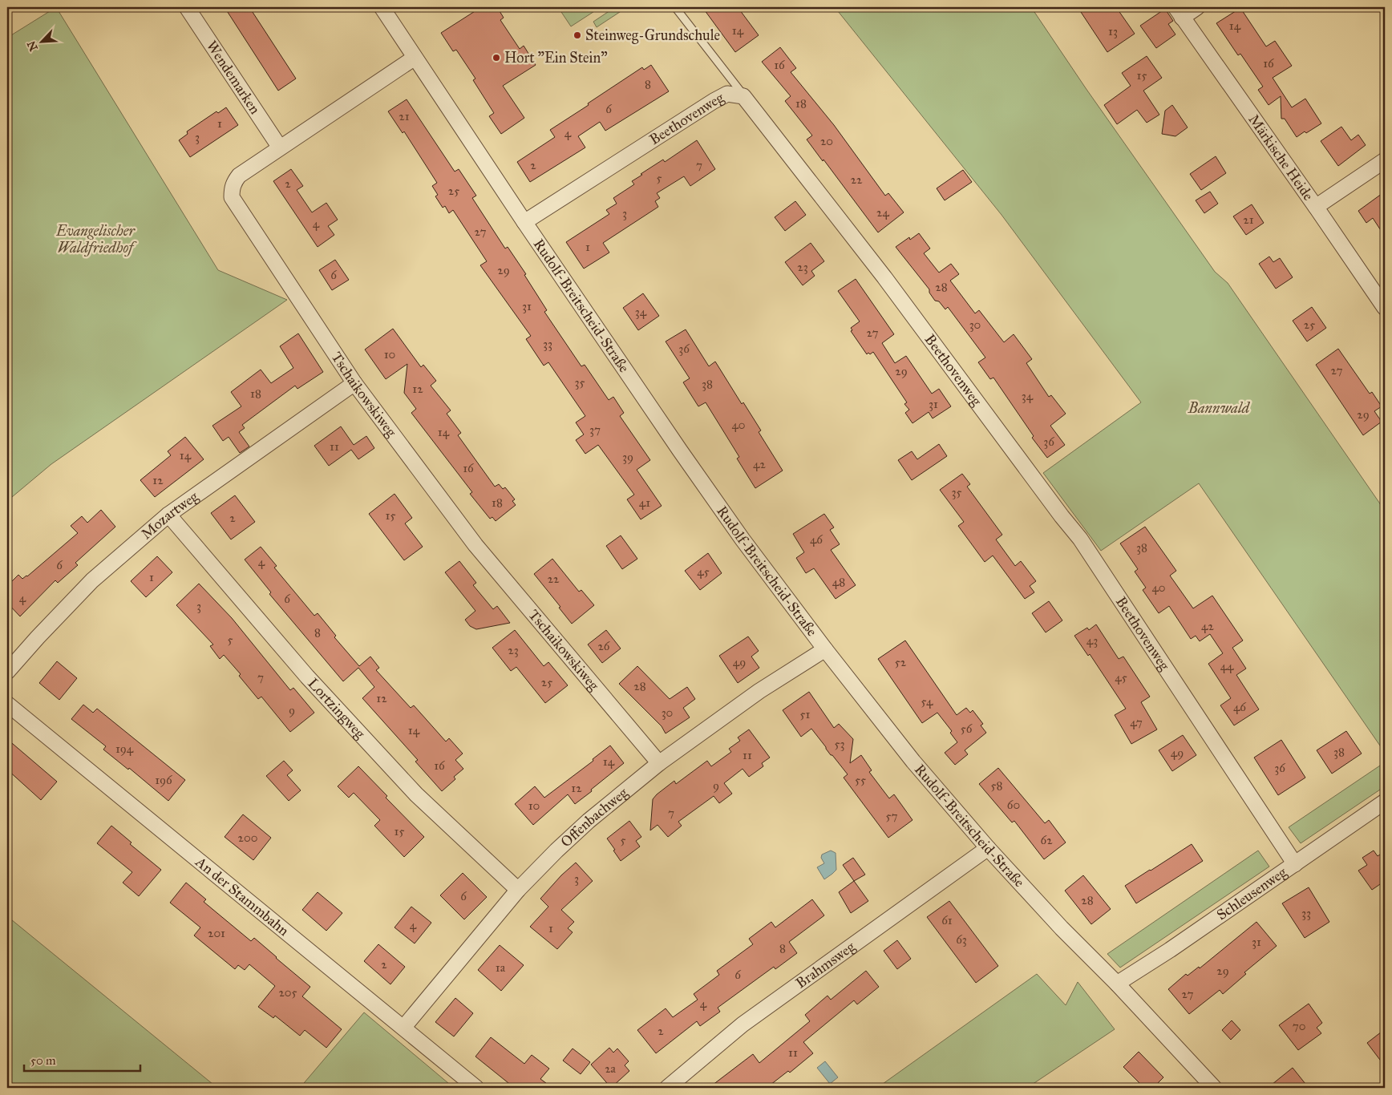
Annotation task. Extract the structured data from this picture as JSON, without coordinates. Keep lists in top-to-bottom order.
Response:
{
  "streets": {
    "street": [
      "Wendemarken",
      "Beethovenweg",
      "Märkische Heide",
      "Rudolf-Breitscheid-Straße",
      "Tschaikowskiweg",
      "Mozartweg",
      "Lortzingweg",
      "Offenbachweg",
      "Schleusenweg",
      "An der Stammbahn",
      "Brahmsweg"
    ]
  },
  "crossings": [
    ["Wendemarken", "Tschaikowskiweg"],
    ["Beethovenweg", "Rudolf-Breitscheid-Straße"],
    ["Beethovenweg", "Schleusenweg"],
    ["Rudolf-Breitscheid-Straße", "Tschaikowskiweg"],
    ["Rudolf-Breitscheid-Straße", "Offenbachweg"],
    ["Rudolf-Breitscheid-Straße", "Schleusenweg"],
    ["Rudolf-Breitscheid-Straße", "Brahmsweg"],
    ["Tschaikowskiweg", "Mozartweg"],
    ["Tschaikowskiweg", "Offenbachweg"],
    ["Mozartweg", "Lortzingweg"],
    ["Lortzingweg", "Offenbachweg"],
    ["Offenbachweg", "An der Stammbahn"]
  ],
  "parks": ["Evangelischer Waldfriedhof", "Bannwald"],
  "places": ["Steinweg-Grundschule", "Hort \"Ein Stein\""],
  "house_numbers": [
    "14",
    "14",
    "13",
    "16",
    "16",
    "15",
    "8",
    "18",
    "6",
    "21",
    "1",
    "4",
    "3",
    "20",
    "2",
    "7",
    "5",
    "22",
    "2",
    "25",
    "24",
    "3",
    "21",
    "4",
    "27",
    "1",
    "23",
    "29",
    "6",
    "28",
    "31",
    "34",
    "30",
    "25",
    "27",
    "33",
    "36",
    "10",
    "27",
    "29",
    "35",
    "38",
    "12",
    "18",
    "34",
    "31",
    "29",
    "40",
    "37",
    "14",
    "36",
    "11",
    "14",
    "39",
    "42",
    "16",
    "12",
    "35",
    "18",
    "41",
    "15",
    "2",
    "46",
    "38",
    "4",
    "6",
    "45",
    "1",
    "22",
    "48",
    "40",
    "4",
    "6",
    "3",
    "42",
    "8",
    "5",
    "43",
    "26",
    "23",
    "49",
    "52",
    "44",
    "7",
    "45",
    "25",
    "28",
    "12",
    "54",
    "46",
    "9",
    "30",
    "51",
    "47",
    "56",
    "14",
    "53",
    "194",
    "38",
    "49",
    "11",
    "14",
    "16",
    "36",
    "196",
    "55",
    "9",
    "58",
    "12",
    "60",
    "10",
    "7",
    "57",
    "15",
    "200",
    "5",
    "62",
    "3",
    "6",
    "28",
    "33",
    "61",
    "4",
    "1",
    "201",
    "63",
    "31",
    "8",
    "2",
    "1a",
    "29",
    "6",
    "205",
    "27",
    "4",
    "70",
    "2",
    "11",
    "2a"
  ],
  "scale_bar": "50 m",
  "north": "bottom left"
}
